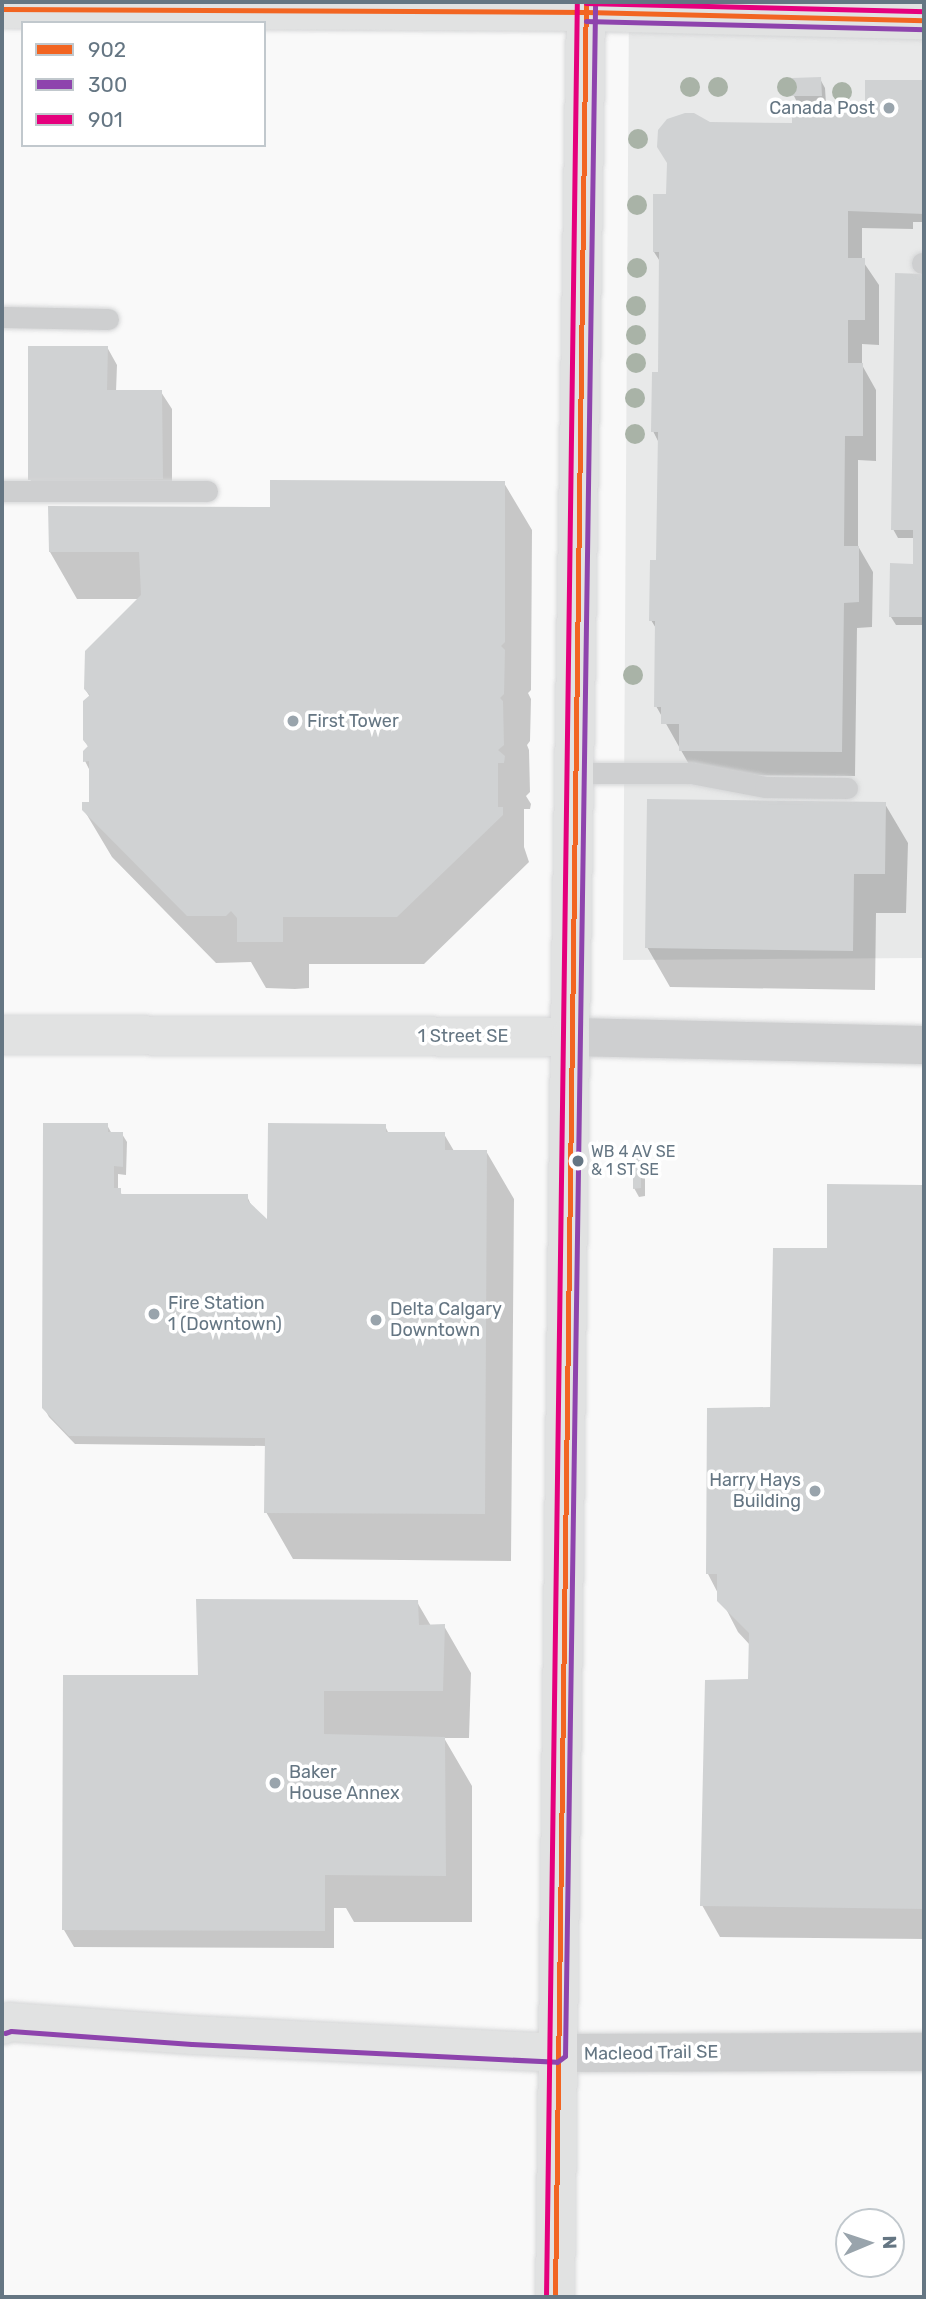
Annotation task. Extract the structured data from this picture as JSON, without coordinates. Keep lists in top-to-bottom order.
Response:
{
  "streets": {
    "main road": ["1 Street SE", "Macleod Trail SE"]
  },
  "places": [
    "Canada Post",
    "First Tower",
    "WB 4 AV SE & 1 ST SE",
    "Fire Station 1 (Downtown)",
    "Delta Calgary Downtown",
    "Harry Hays Building",
    "Baker House Annex"
  ],
  "lines": ["transit line 902", "transit line 300", "transit line 901"],
  "legend": ["902", "300", "901"],
  "north": "right"
}
